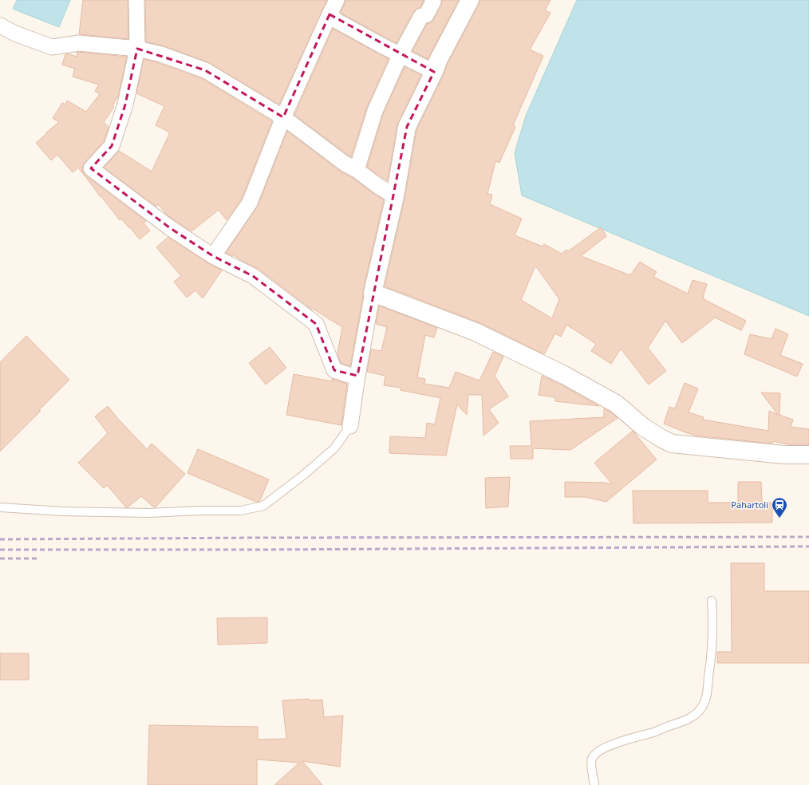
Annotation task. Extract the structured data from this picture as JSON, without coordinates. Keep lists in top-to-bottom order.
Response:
{
  "places": {
    "station": ["Pahartoli"]
  }
}
